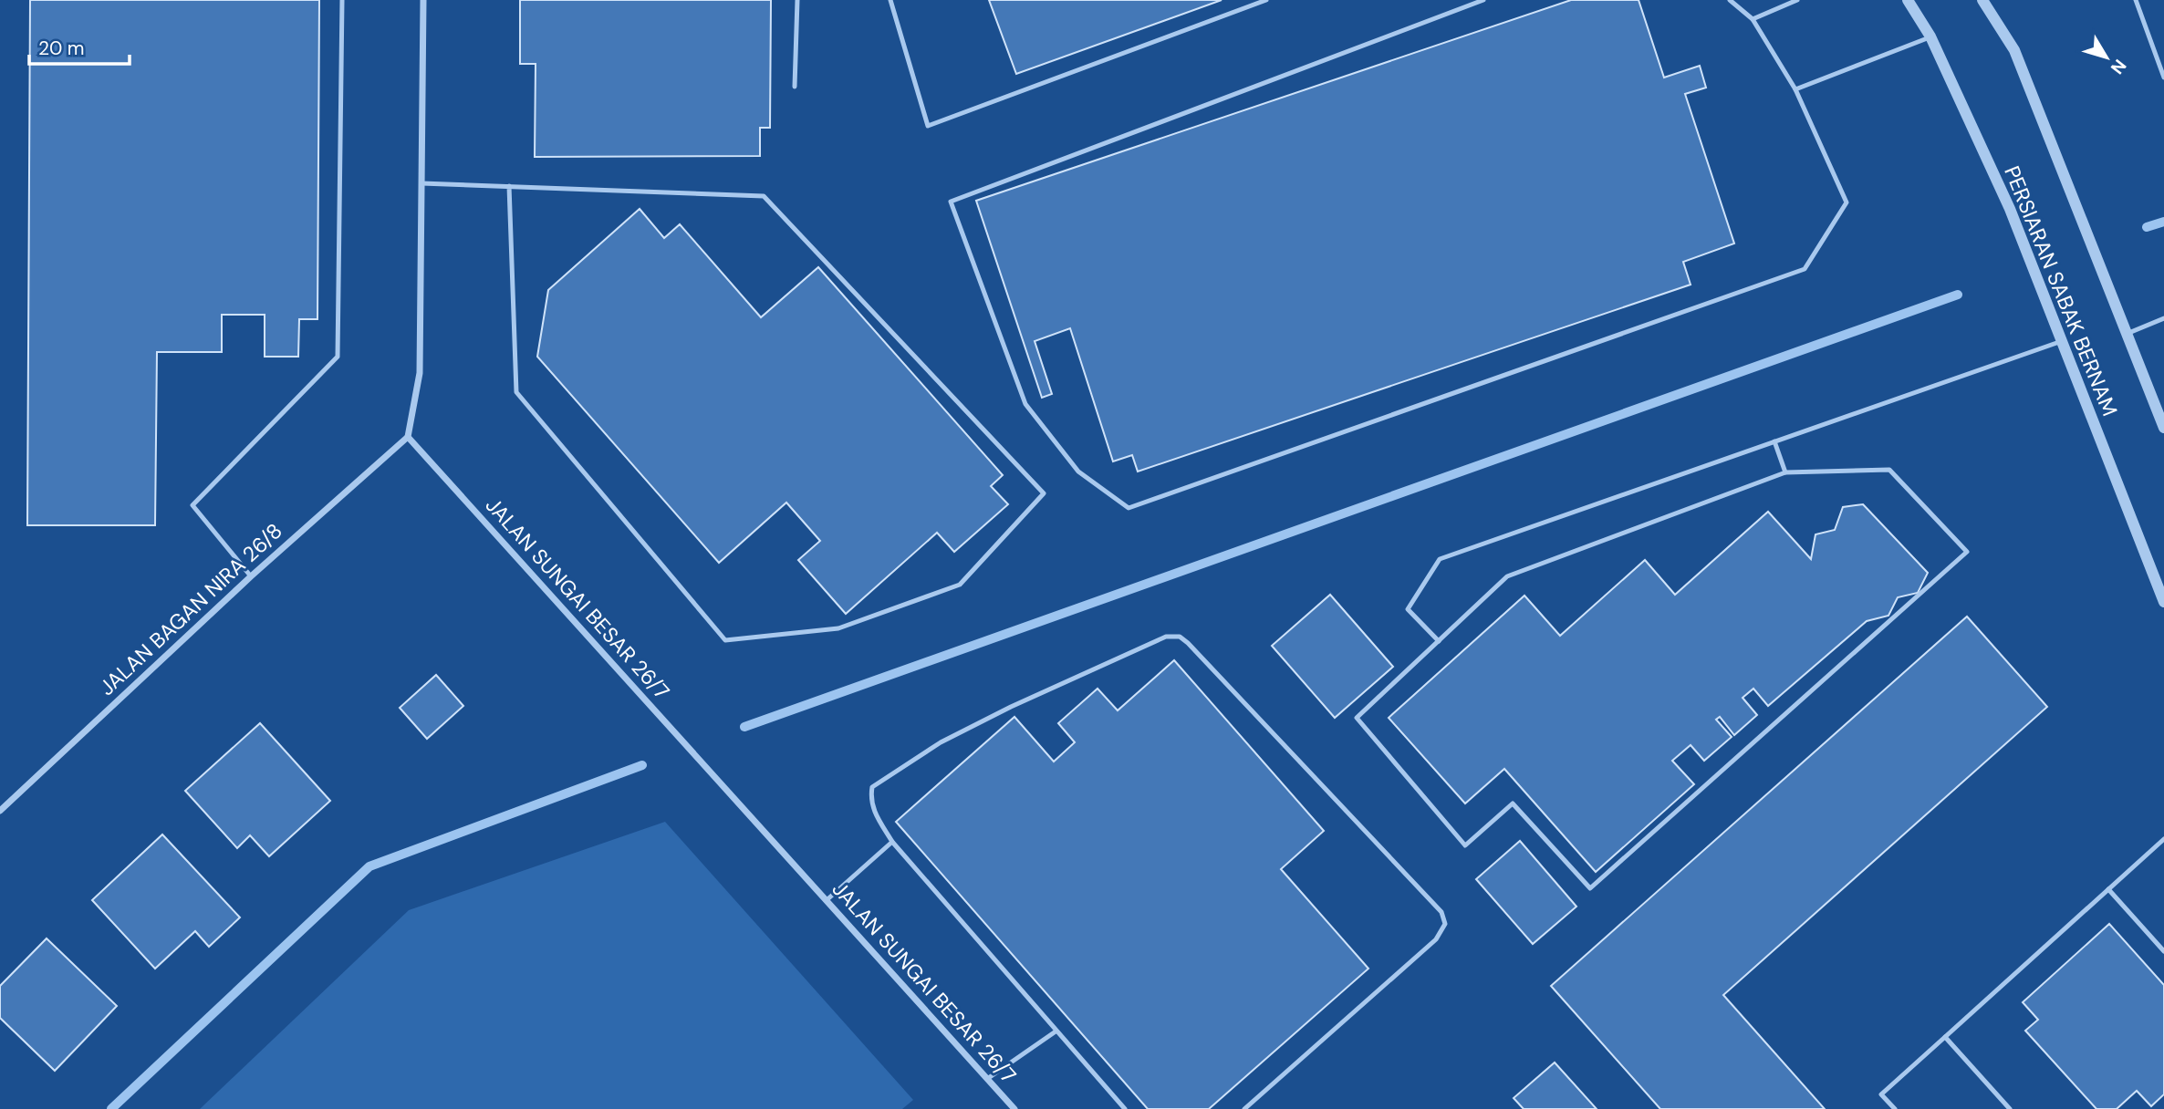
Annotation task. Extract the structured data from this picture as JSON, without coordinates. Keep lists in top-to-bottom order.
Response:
{
  "streets": {
    "street": ["PERSIARAN SABAK BERNAM", "JALAN SUNGAI BESAR 26/7", "JALAN BAGAN NIRA 26/8"]
  },
  "crossings": [
    ["JALAN SUNGAI BESAR 26/7", "JALAN BAGAN NIRA 26/8"]
  ],
  "scale_bar": "20 m",
  "north": "bottom right"
}
